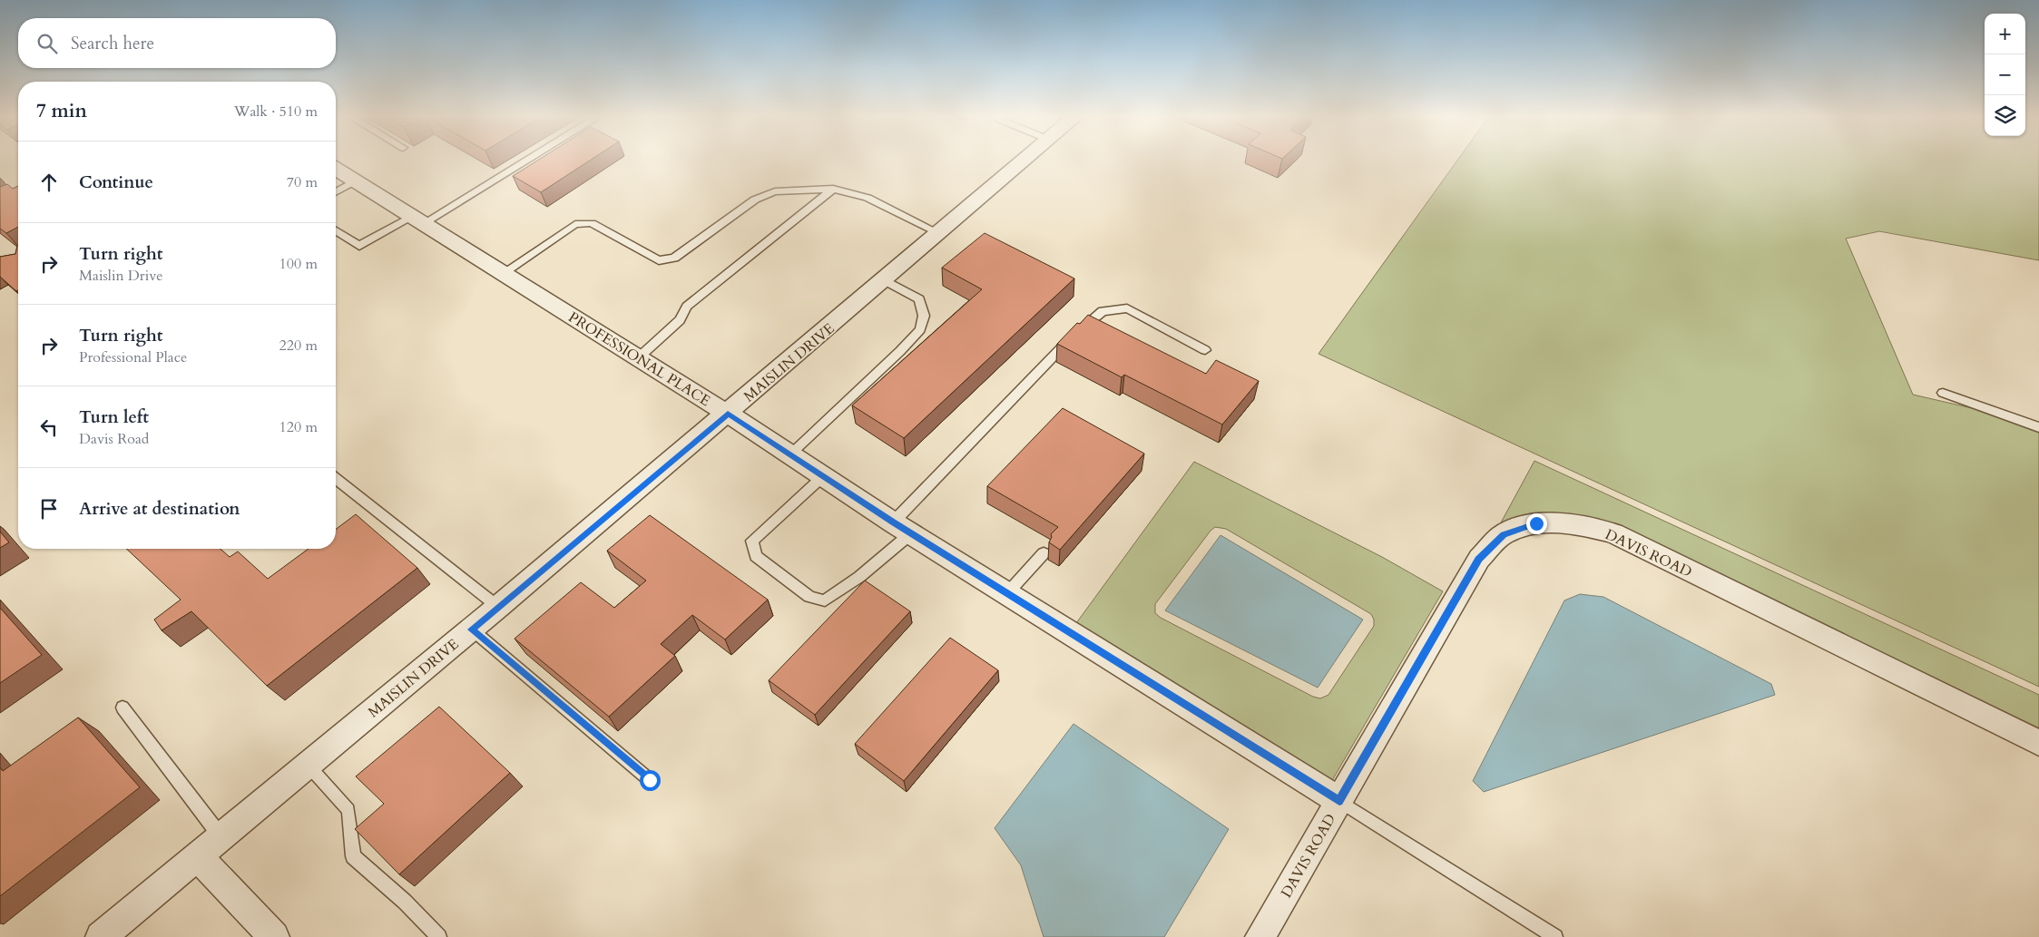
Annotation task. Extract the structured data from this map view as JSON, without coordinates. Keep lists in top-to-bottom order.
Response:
{
  "streets": {
    "street": ["PROFESSIONAL PLACE", "MAISLIN DRIVE", "DAVIS ROAD"]
  },
  "crossings": [
    ["PROFESSIONAL PLACE", "MAISLIN DRIVE"],
    ["PROFESSIONAL PLACE", "DAVIS ROAD"]
  ],
  "page": {
    "map_buttons": ["+", "−"],
    "search": "Search here",
    "heading": ["7 min", "Walk · 510 m"],
    "list": [
      ["Continue", "70 m"],
      ["Turn right", "Maislin Drive", "100 m"],
      ["Turn right", "Professional Place", "220 m"],
      ["Turn left", "Davis Road", "120 m"],
      "Arrive at destination"
    ]
  }
}
